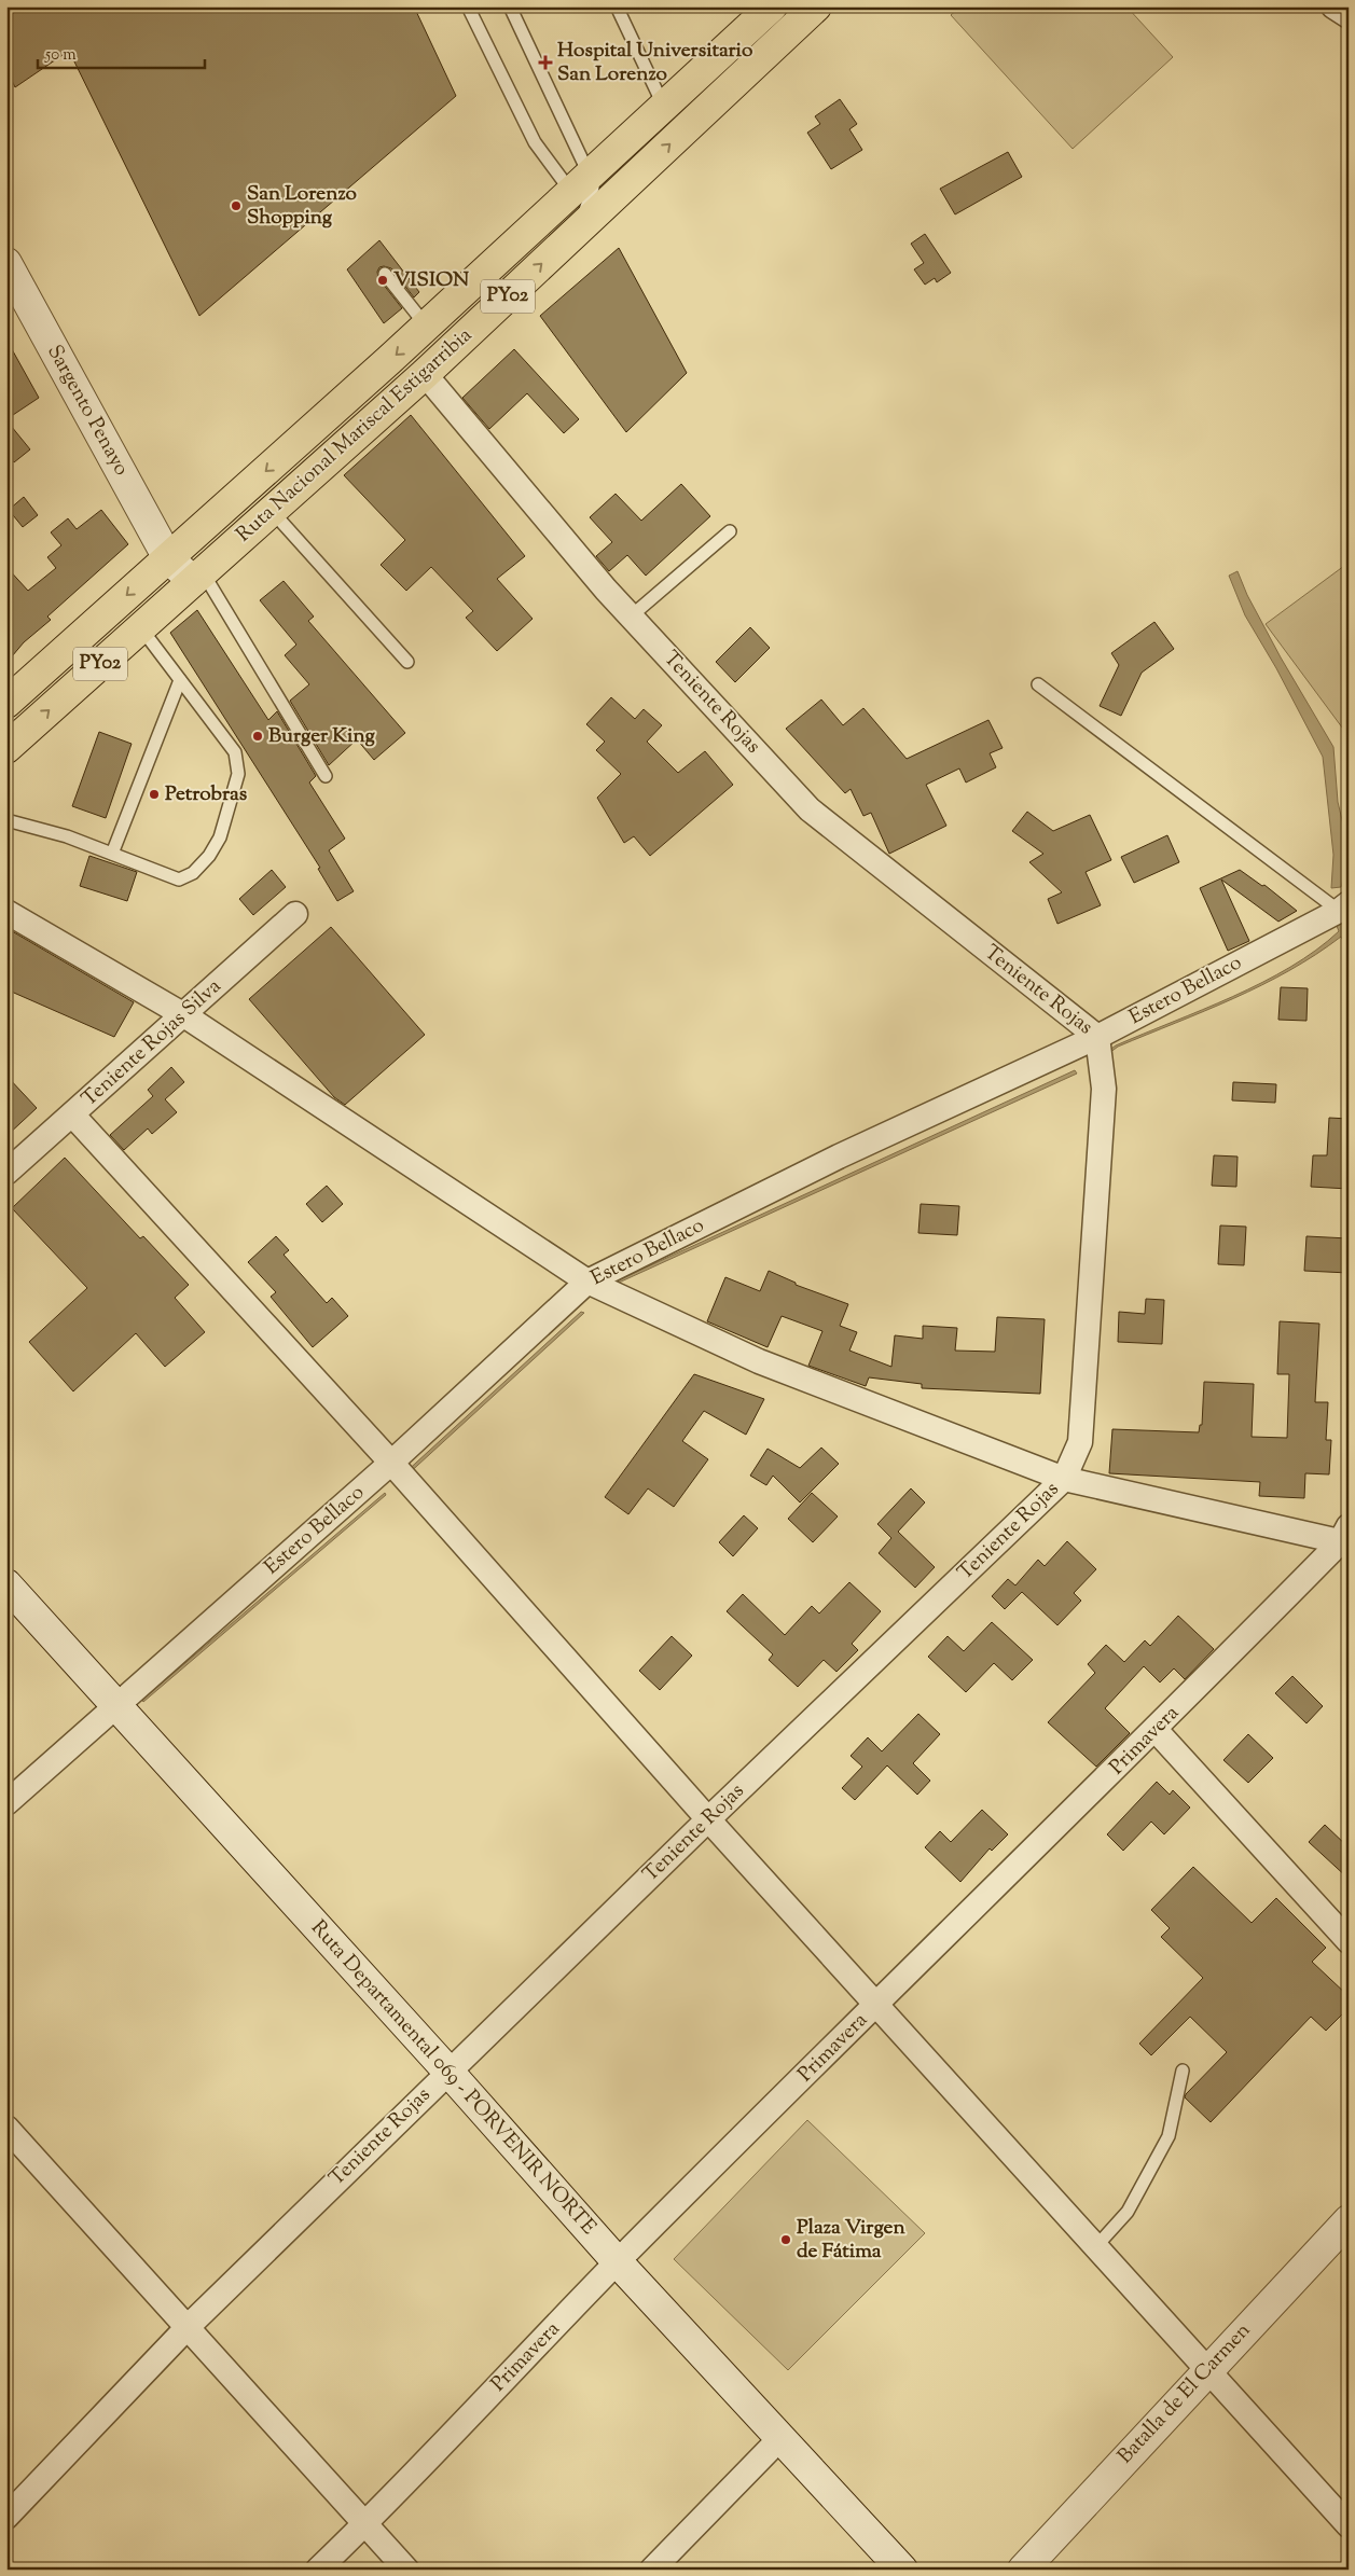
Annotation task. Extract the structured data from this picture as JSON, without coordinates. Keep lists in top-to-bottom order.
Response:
{
  "streets": {
    "highway": ["PY02", "Ruta Nacional Mariscal Estigarribia"],
    "main road": ["Sargento Penayo", "Ruta Departamental 069 - PORVENIR NORTE", "Batalla de El Carmen"],
    "street": [
      "Teniente Rojas",
      "Estero Bellaco",
      "Teniente Rojas Silva",
      "Primavera"
    ]
  },
  "crossings": [
    ["Sargento Penayo", "Ruta Nacional Mariscal Estigarribia"],
    ["Ruta Nacional Mariscal Estigarribia", "Teniente Rojas"],
    ["Teniente Rojas", "Estero Bellaco"],
    ["Teniente Rojas", "Ruta Departamental 069 - PORVENIR NORTE"],
    ["Estero Bellaco", "Ruta Departamental 069 - PORVENIR NORTE"],
    ["Primavera", "Ruta Departamental 069 - PORVENIR NORTE"]
  ],
  "places": {
    "health": ["Hospital Universitario San Lorenzo"],
    "other": [
      "San Lorenzo Shopping",
      "VISION",
      "Burger King",
      "Petrobras",
      "Plaza Virgen de Fátima"
    ]
  },
  "scale_bar": "50 m"
}
